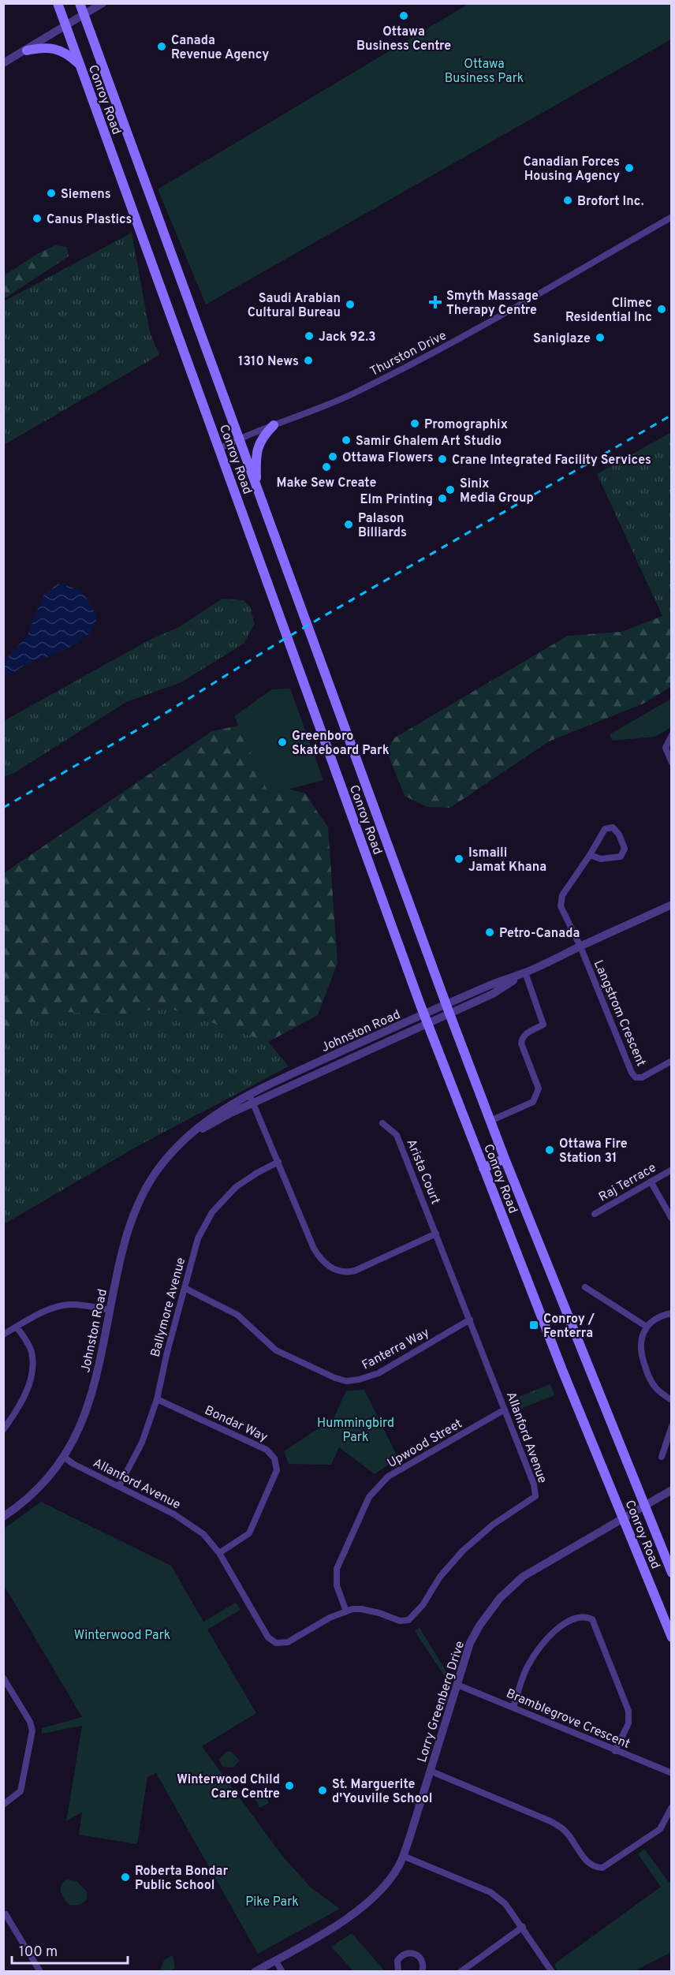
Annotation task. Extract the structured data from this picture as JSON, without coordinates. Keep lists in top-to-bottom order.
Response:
{
  "streets": {
    "main road": ["Conroy Road"],
    "street": [
      "Thurston Drive",
      "Langstrom Crescent",
      "Johnston Road",
      "Arista Court",
      "Raj Terrace",
      "Ballymore Avenue",
      "Fanterra Way",
      "Bondar Way",
      "Allanford Avenue",
      "Upwood Street",
      "Lorry Greenberg Drive",
      "Bramblegrove Crescent"
    ]
  },
  "crossings": [
    ["Conroy Road", "Thurston Drive"],
    ["Conroy Road", "Johnston Road"],
    ["Conroy Road", "Lorry Greenberg Drive"],
    ["Langstrom Crescent", "Johnston Road"],
    ["Johnston Road", "Allanford Avenue"],
    ["Arista Court", "Allanford Avenue"],
    ["Ballymore Avenue", "Fanterra Way"],
    ["Ballymore Avenue", "Bondar Way"],
    ["Ballymore Avenue", "Allanford Avenue"],
    ["Fanterra Way", "Allanford Avenue"],
    ["Bondar Way", "Allanford Avenue"],
    ["Allanford Avenue", "Upwood Street"],
    ["Lorry Greenberg Drive", "Bramblegrove Crescent"]
  ],
  "parks": [
    "Ottawa Business Park",
    "Hummingbird Park",
    "Winterwood Park",
    "Pike Park"
  ],
  "places": {
    "other": [
      "Ottawa Business Centre",
      "Canada Revenue Agency",
      "Canadian Forces Housing Agency",
      "Siemens",
      "Brofort Inc.",
      "Canus Plastics",
      "Saudi Arabian Cultural Bureau",
      "Climec Residential Inc",
      "Jack 92.3",
      "Saniglaze",
      "1310 News",
      "Promographix",
      "Samir Ghalem Art Studio",
      "Ottawa Flowers",
      "Crane Integrated Facility Services",
      "Make Sew Create",
      "Sinix Media Group",
      "Elm Printing",
      "Palason Billiards",
      "Greenboro Skateboard Park",
      "Ismaili Jamat Khana",
      "Petro-Canada",
      "Ottawa Fire Station 31",
      "Winterwood Child Care Centre",
      "St. Marguerite d'Youville School",
      "Roberta Bondar Public School"
    ],
    "health": ["Smyth Massage Therapy Centre"],
    "transit": ["Conroy / Fenterra"]
  },
  "scale_bar": "100 m"
}
